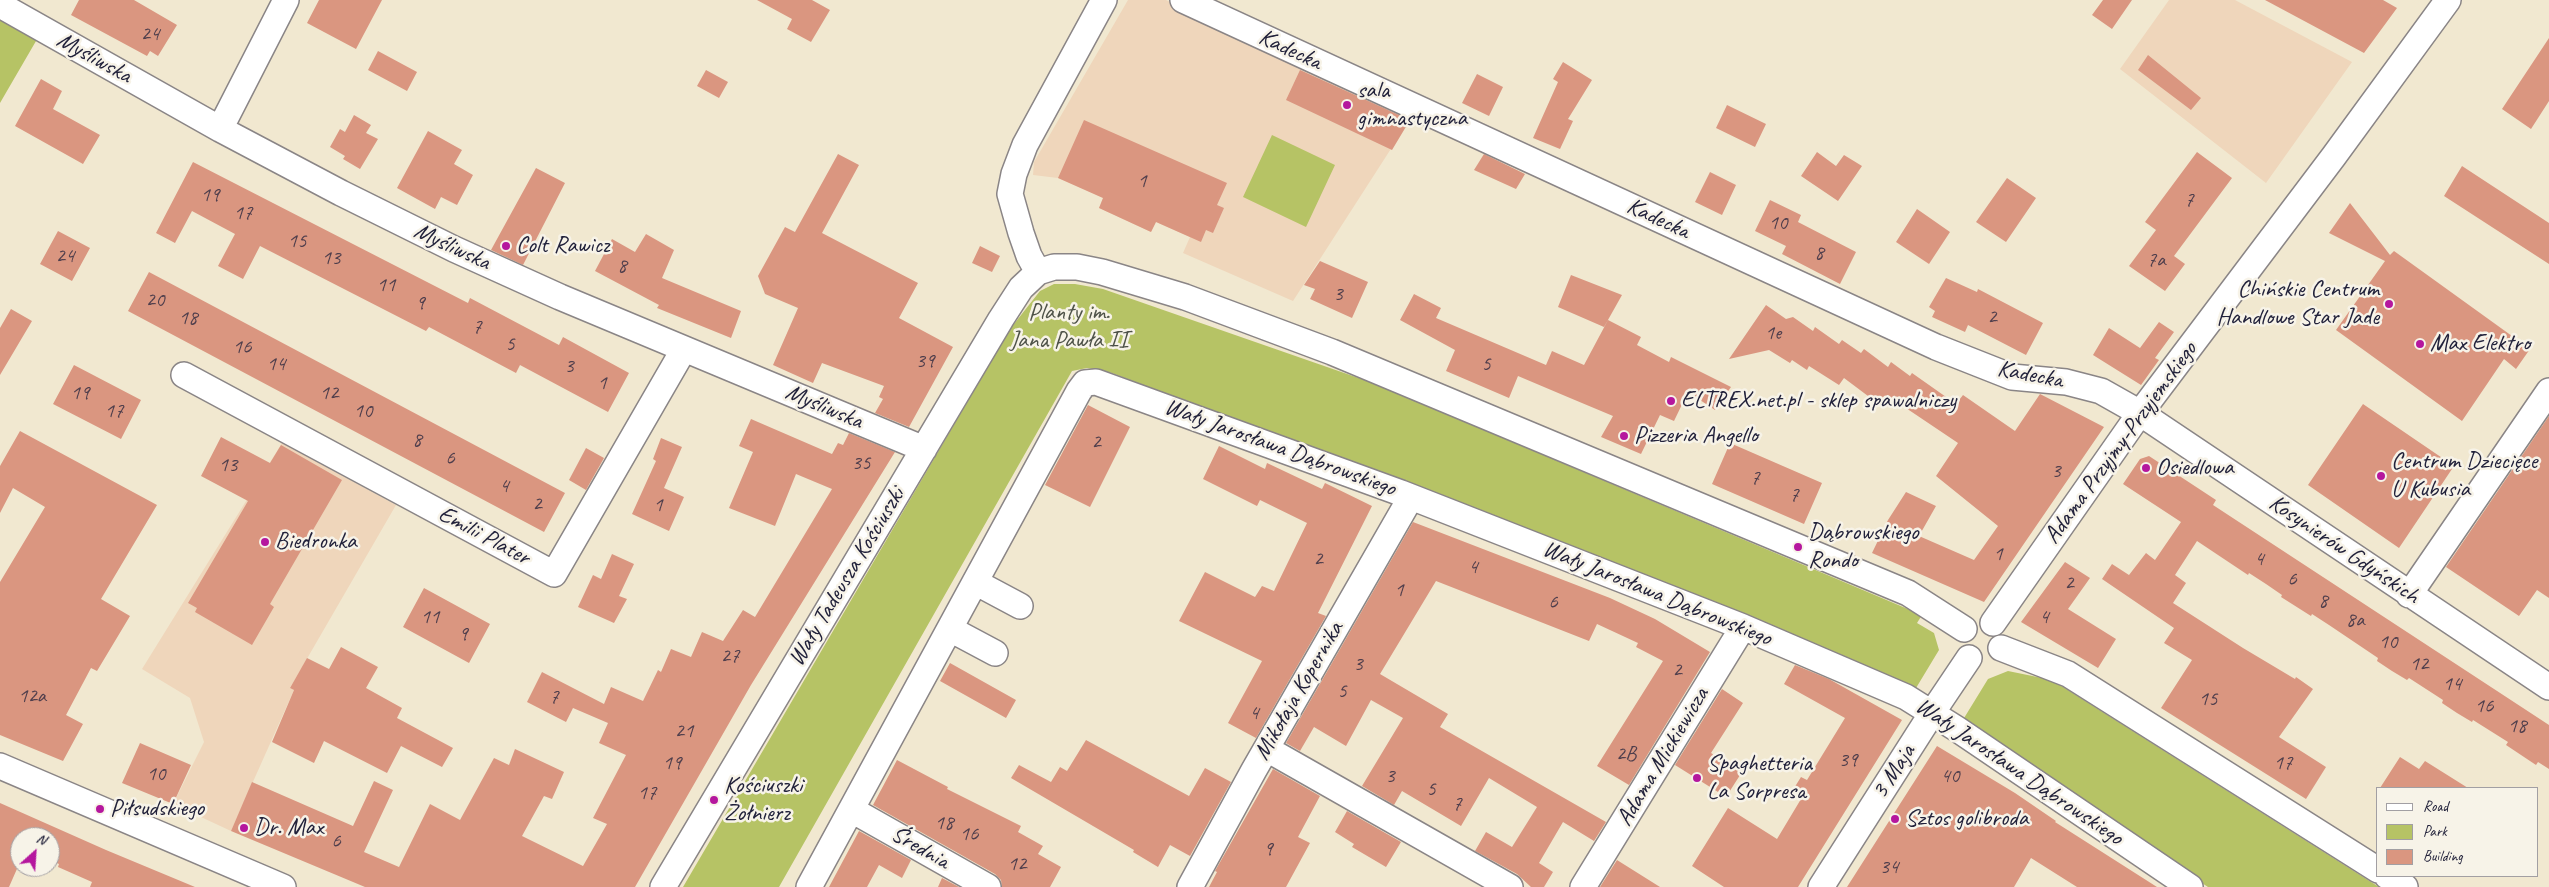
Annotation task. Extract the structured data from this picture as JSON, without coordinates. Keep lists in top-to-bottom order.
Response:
{
  "streets": {
    "street": [
      "Kadecka",
      "Myśliwska",
      "Adama Przyjmy-Przyjemskiego",
      "Wały Jarosława Dąbrowskiego",
      "Emilii Plater",
      "Kosynierów Gdyńskich",
      "Wały Tadeusza Kościuszki",
      "Mikołaja Kopernika",
      "Adama Mickiewicza",
      "3 Maja",
      "Średnia"
    ]
  },
  "crossings": [
    ["Kadecka", "Adama Przyjmy-Przyjemskiego"],
    ["Kadecka", "Kosynierów Gdyńskich"],
    ["Myśliwska", "Emilii Plater"],
    ["Myśliwska", "Wały Tadeusza Kościuszki"],
    ["Adama Przyjmy-Przyjemskiego", "Kosynierów Gdyńskich"],
    ["Adama Przyjmy-Przyjemskiego", "3 Maja"],
    ["Wały Jarosława Dąbrowskiego", "Mikołaja Kopernika"],
    ["Wały Jarosława Dąbrowskiego", "Adama Mickiewicza"],
    ["Wały Jarosława Dąbrowskiego", "3 Maja"]
  ],
  "parks": ["Planty im. Jana Pawła II"],
  "places": [
    "sala gimnastyczna",
    "Colt Rawicz",
    "Chińskie Centrum Handlowe Star Jade",
    "Max Elektro",
    "ELTREX.net.pl - sklep spawalniczy",
    "Pizzeria Angello",
    "Osiedlowa",
    "Centrum Dziecięce U Kubusia",
    "Biedronka",
    "Dąbrowskiego Rondo",
    "Spaghetteria La Sorpresa",
    "Kościuszki Żołnierz",
    "Piłsudskiego",
    "Sztos golibroda",
    "Dr. Max"
  ],
  "house_numbers": [
    "24",
    "1",
    "19",
    "7",
    "17",
    "10",
    "15",
    "8",
    "24",
    "13",
    "7a",
    "8",
    "11",
    "3",
    "20",
    "9",
    "2",
    "18",
    "7",
    "1e",
    "5",
    "16",
    "39",
    "14",
    "5",
    "3",
    "1",
    "19",
    "12",
    "17",
    "10",
    "8",
    "2",
    "6",
    "35",
    "13",
    "3",
    "7",
    "4",
    "7",
    "2",
    "1",
    "1",
    "2",
    "4",
    "4",
    "6",
    "2",
    "1",
    "8",
    "6",
    "11",
    "4",
    "8a",
    "9",
    "10",
    "27",
    "3",
    "12",
    "2",
    "14",
    "5",
    "12a",
    "7",
    "15",
    "16",
    "4",
    "18",
    "21",
    "2B",
    "39",
    "19",
    "17",
    "10",
    "3",
    "40",
    "5",
    "17",
    "7",
    "18",
    "16",
    "6",
    "9",
    "12",
    "34"
  ],
  "legend": ["Road", "Park", "Building"],
  "north": "top right"
}
